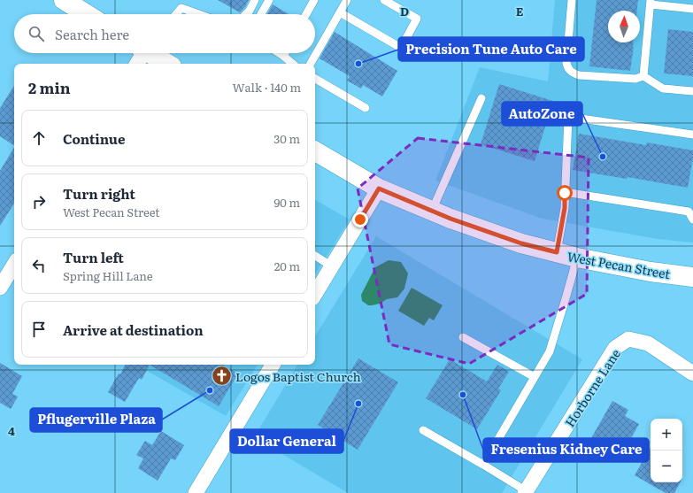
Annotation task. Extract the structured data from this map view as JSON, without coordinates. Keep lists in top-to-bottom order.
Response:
{
  "streets": {
    "main road": ["West Pecan Street"],
    "street": ["Horborne Lane"]
  },
  "places": {
    "other": [
      "Precision Tune Auto Care",
      "AutoZone",
      "Pflugerville Plaza",
      "Fresenius Kidney Care",
      "Dollar General"
    ],
    "church": ["Logos Baptist Church"]
  },
  "north": "top",
  "page": {
    "search": "Search here",
    "heading": ["2 min", "Walk · 140 m"],
    "list": [
      ["Continue", "30 m"],
      ["Turn right", "West Pecan Street", "90 m"],
      ["Turn left", "Spring Hill Lane", "20 m"],
      "Arrive at destination"
    ],
    "map_buttons": ["+", "−"]
  },
  "grid": {
    "columns": ["D", "E"],
    "rows": ["4"]
  }
}
